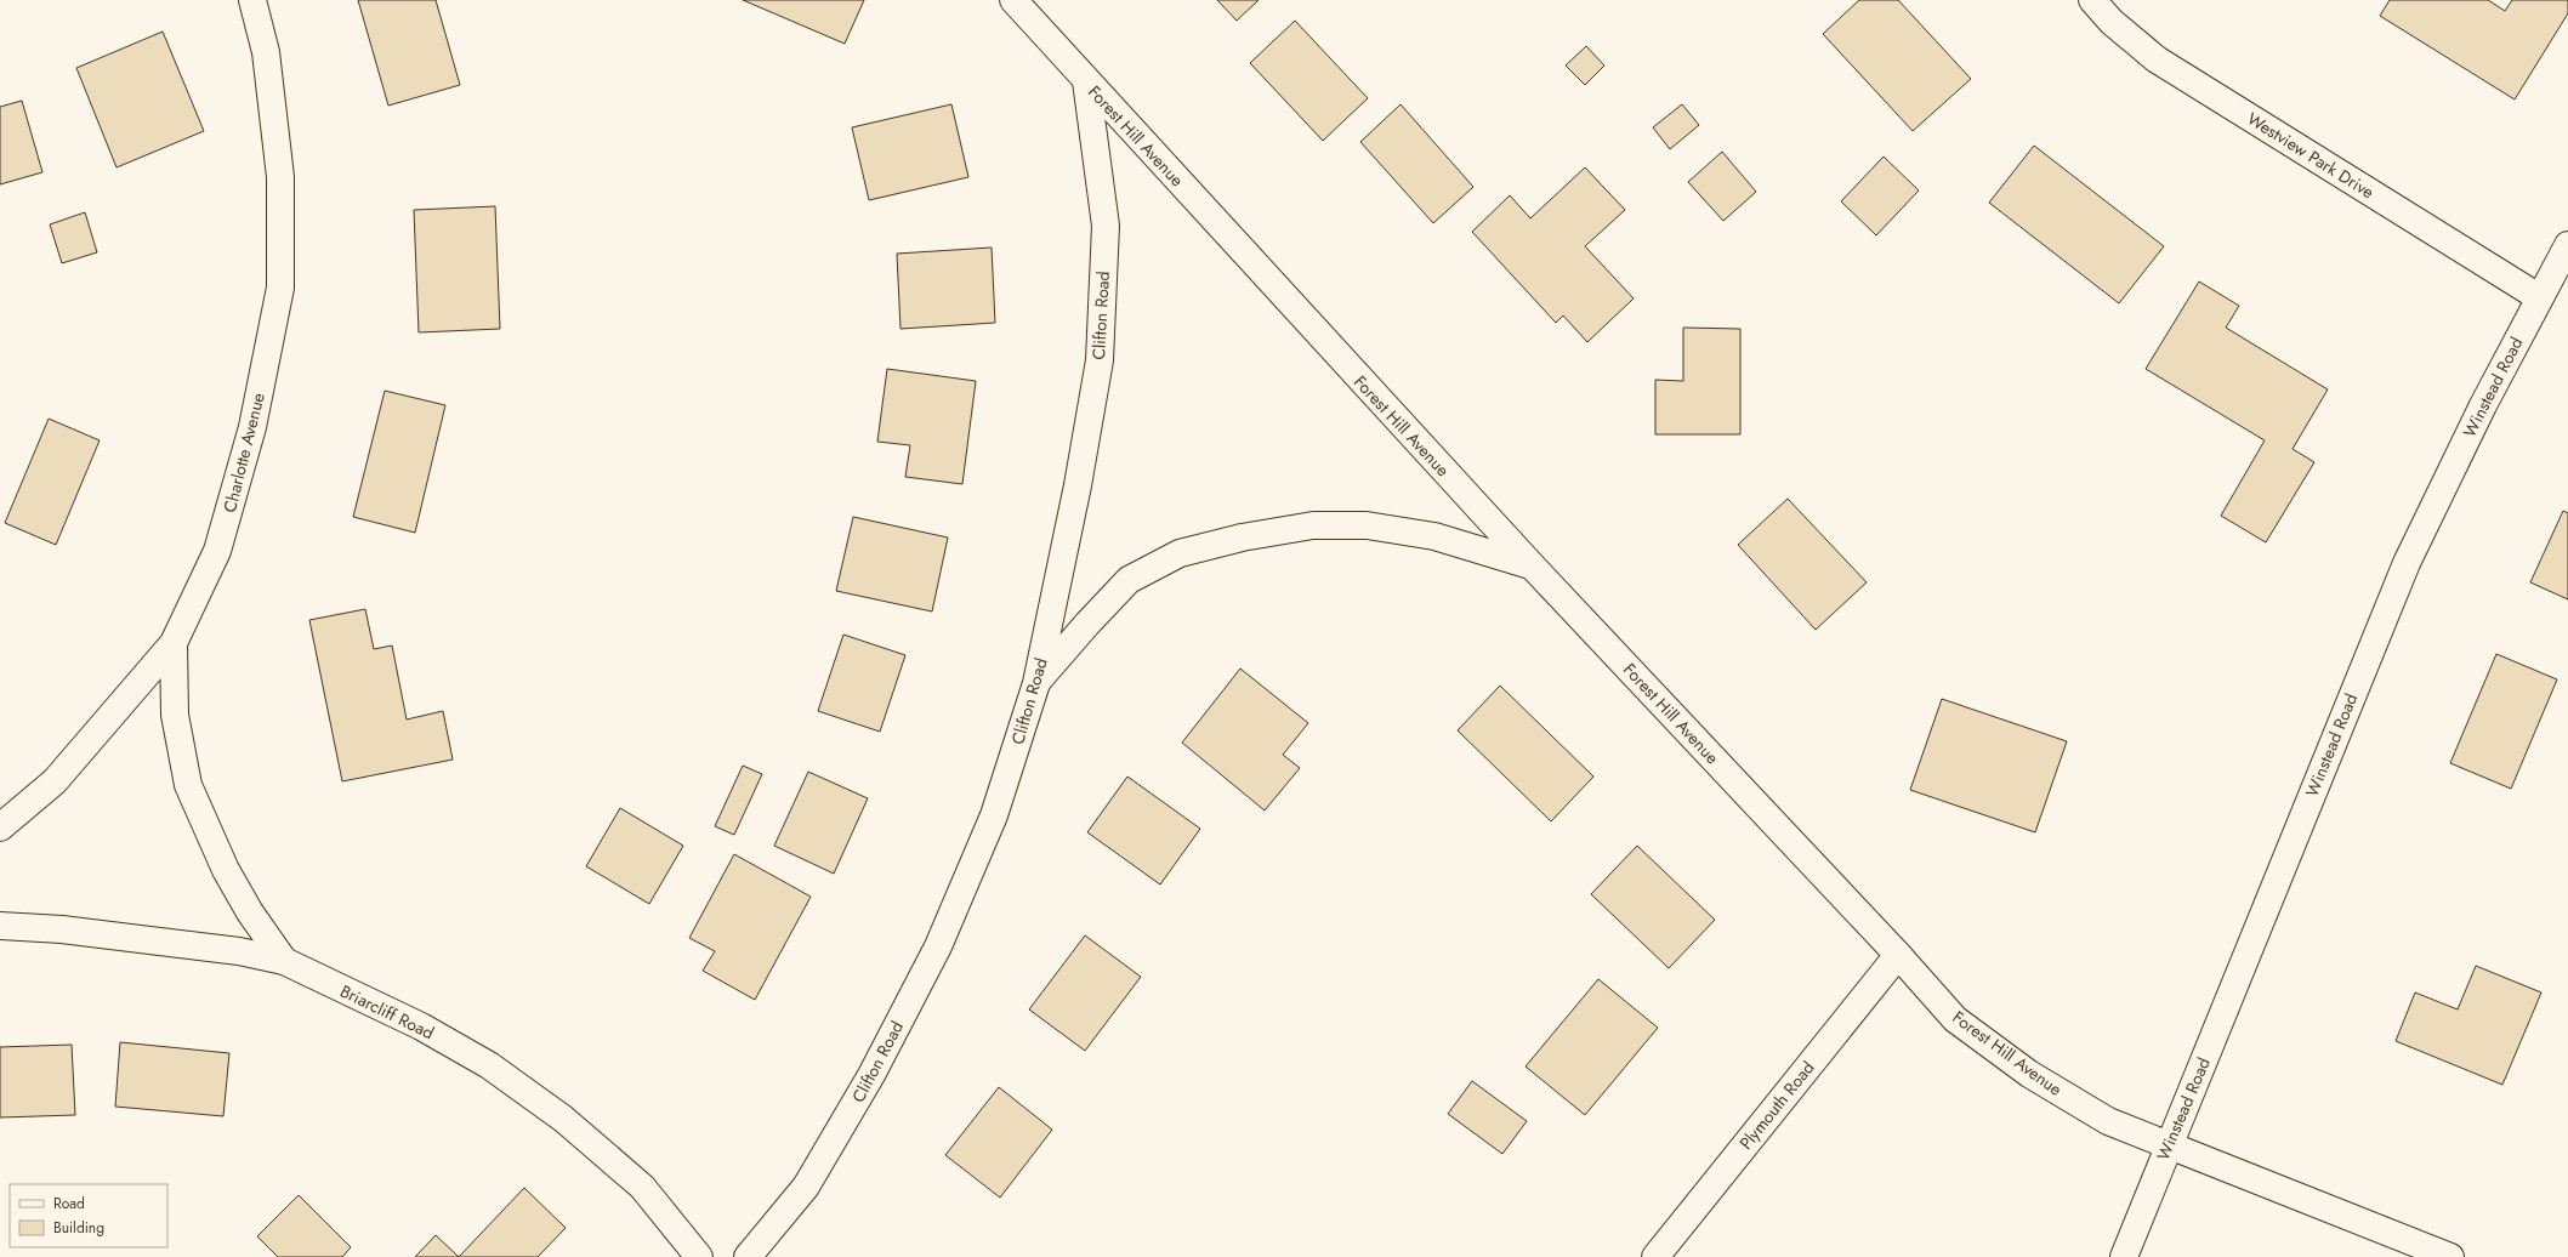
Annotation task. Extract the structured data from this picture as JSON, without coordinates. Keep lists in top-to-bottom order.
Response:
{
  "streets": {
    "street": [
      "Forest Hill Avenue",
      "Westview Park Drive",
      "Clifton Road",
      "Winstead Road",
      "Charlotte Avenue",
      "Briarcliff Road",
      "Plymouth Road"
    ]
  },
  "crossings": [
    ["Forest Hill Avenue", "Clifton Road"],
    ["Forest Hill Avenue", "Winstead Road"],
    ["Forest Hill Avenue", "Plymouth Road"],
    ["Westview Park Drive", "Winstead Road"]
  ],
  "legend": ["Road", "Building"]
}
